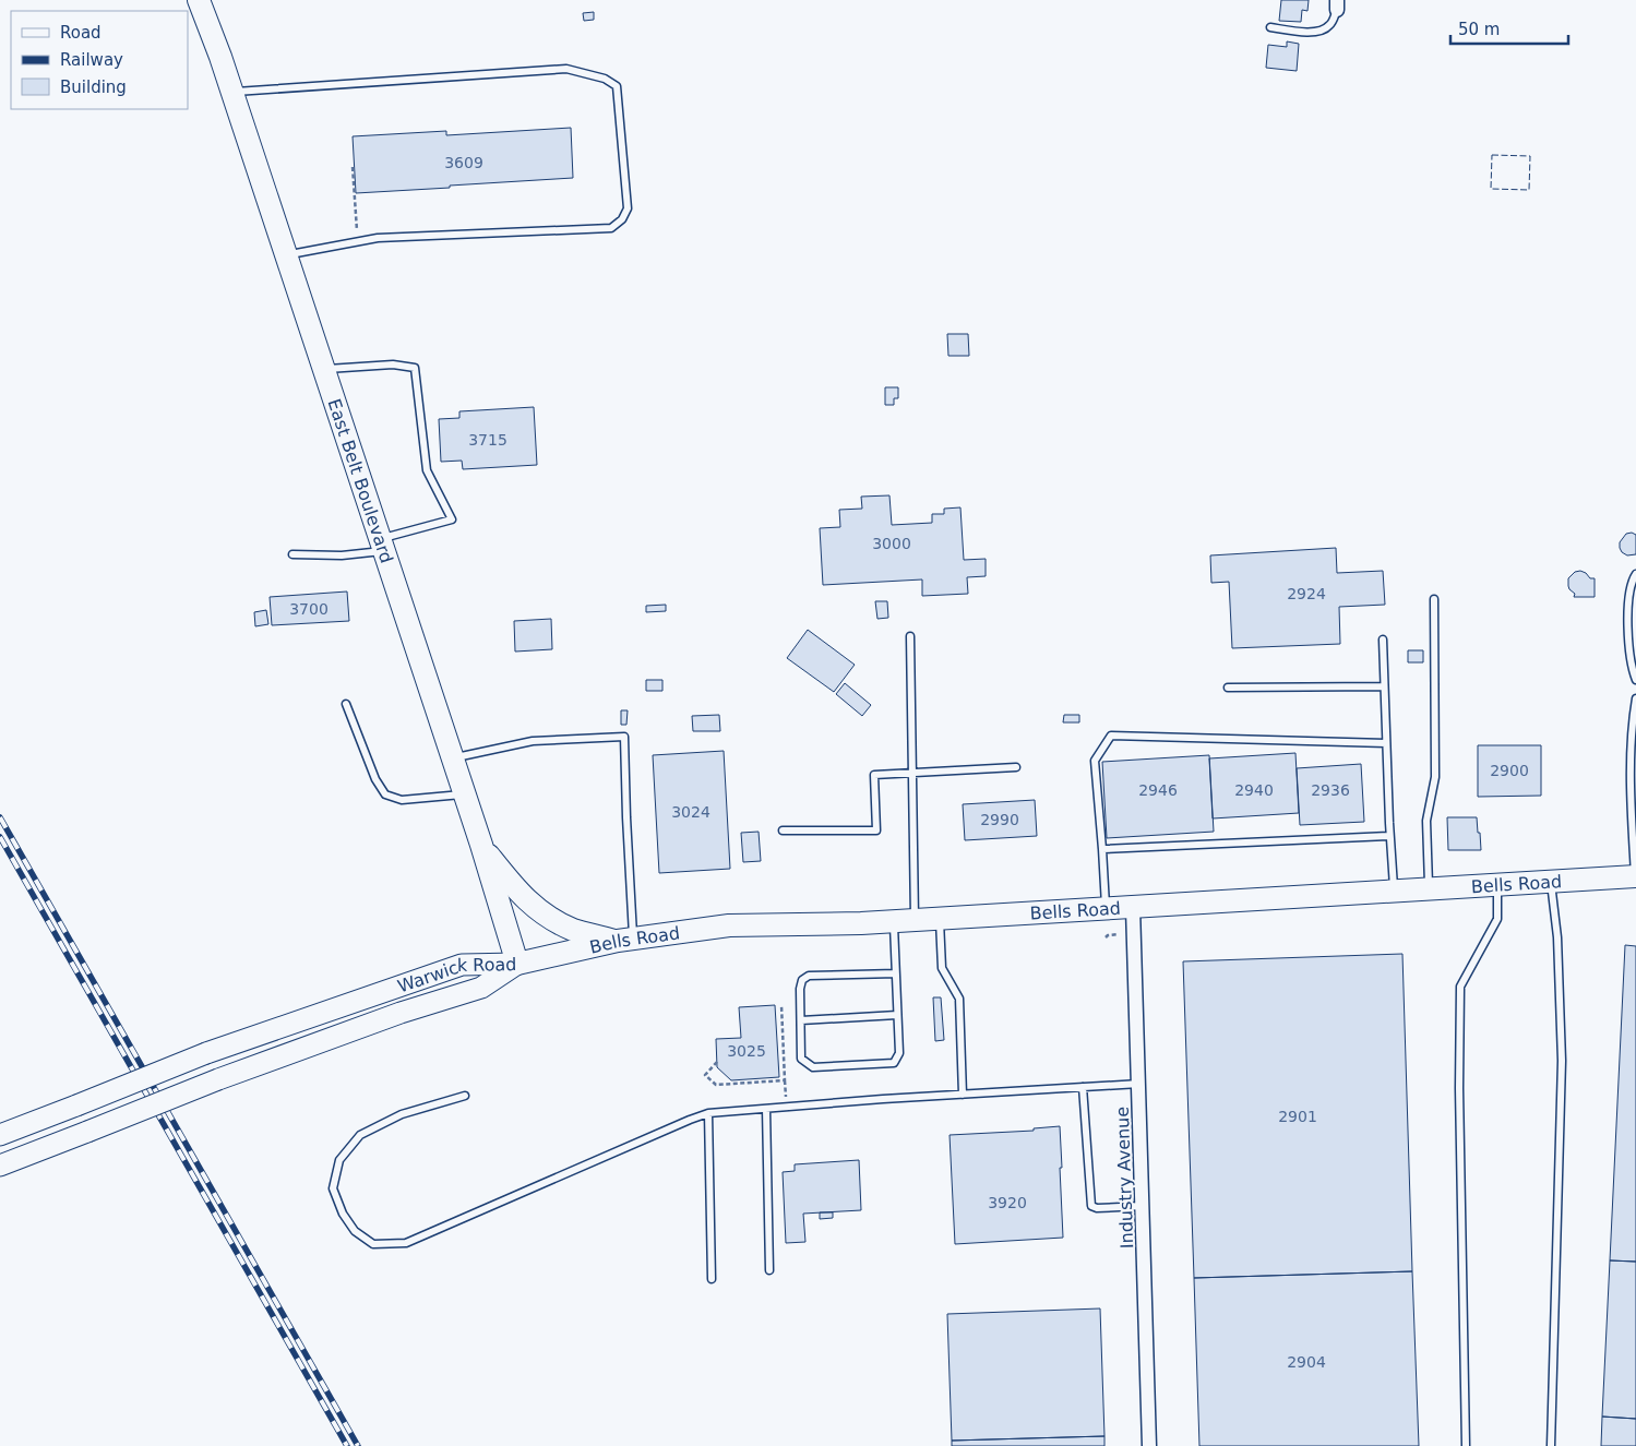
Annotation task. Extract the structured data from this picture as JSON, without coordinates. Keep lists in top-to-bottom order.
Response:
{
  "streets": {
    "main road": ["East Belt Boulevard", "Bells Road", "Warwick Road"],
    "street": ["Industry Avenue"]
  },
  "crossings": [
    ["East Belt Boulevard", "Bells Road"],
    ["East Belt Boulevard", "Warwick Road"],
    ["Bells Road", "Warwick Road"],
    ["Bells Road", "Industry Avenue"]
  ],
  "house_numbers": [
    "3609",
    "3715",
    "3000",
    "2924",
    "3700",
    "2900",
    "2946",
    "2940",
    "2936",
    "3024",
    "2990",
    "3025",
    "2901",
    "3920",
    "2904"
  ],
  "legend": ["Road", "Railway", "Building"],
  "scale_bar": "50 m"
}
